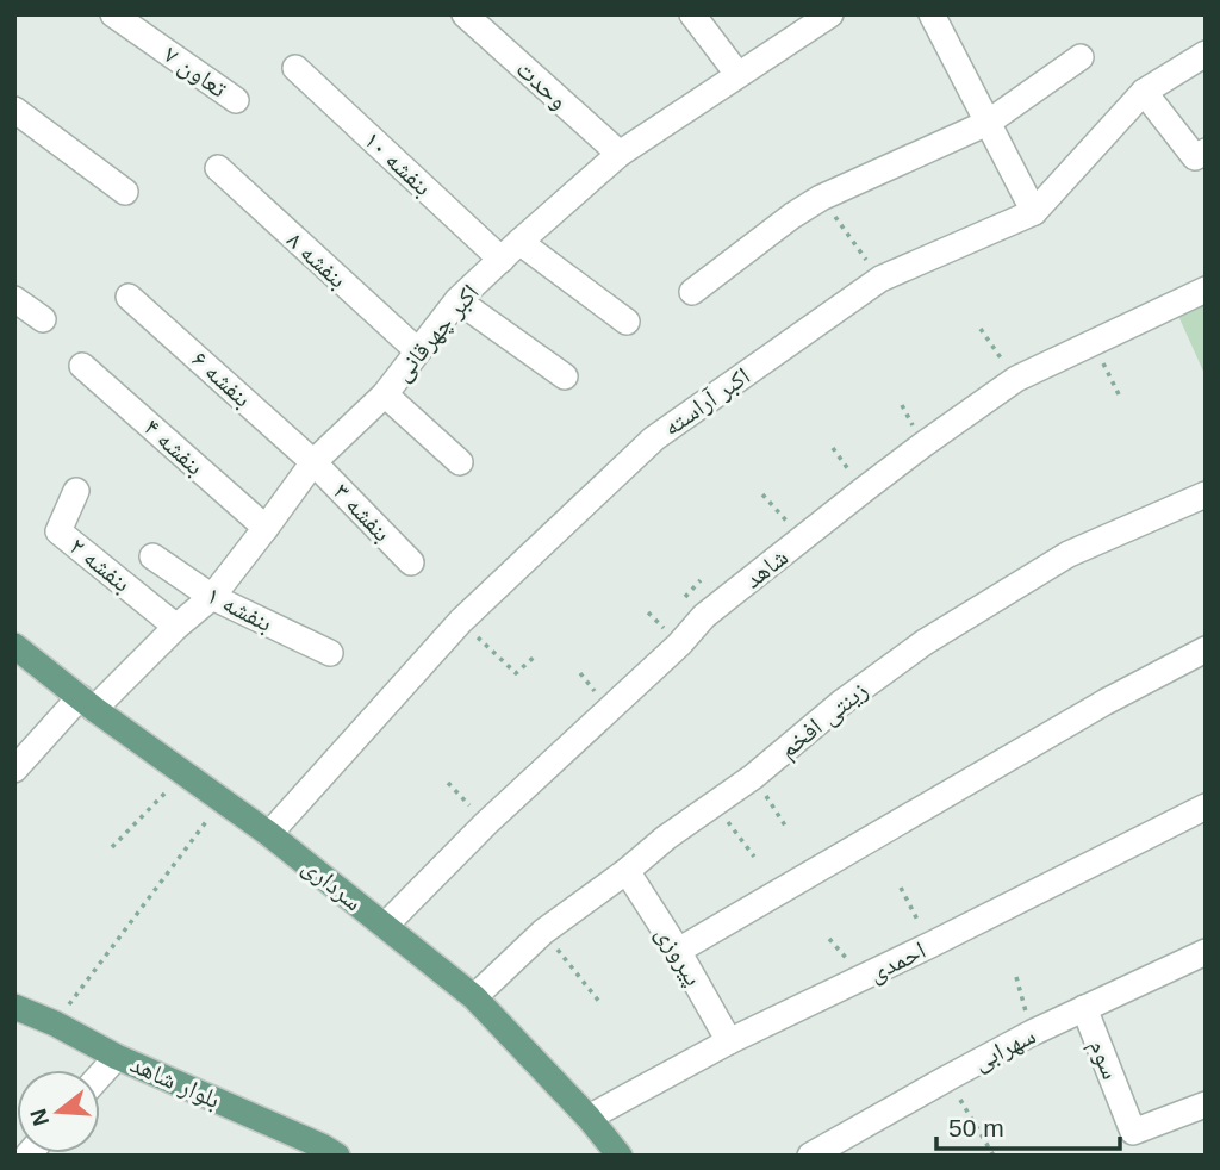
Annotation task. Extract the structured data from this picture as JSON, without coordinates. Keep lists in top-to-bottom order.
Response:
{
  "streets": {
    "main road": ["سرداری", "بلوار شاهد"],
    "street": [
      "تعاون ۷",
      "وحدت",
      "بنفشه ۱۰",
      "بنفشه ۸",
      "اکبر چهرقانی",
      "بنفشه ۶",
      "اکبر آراسته",
      "بنفشه ۴",
      "بنفشه ۳",
      "بنفشه ۲",
      "شاهد",
      "بنفشه ۱",
      "زینتی افخم",
      "پیروزی",
      "احمدی",
      "سهرابی",
      "سوم"
    ]
  },
  "crossings": [
    ["وحدت", "اکبر چهرقانی"],
    ["بنفشه ۱۰", "اکبر چهرقانی"],
    ["بنفشه ۸", "اکبر چهرقانی"],
    ["اکبر چهرقانی", "بنفشه ۶"],
    ["اکبر چهرقانی", "بنفشه ۴"],
    ["اکبر چهرقانی", "بنفشه ۳"],
    ["اکبر چهرقانی", "بنفشه ۲"],
    ["اکبر چهرقانی", "بنفشه ۱"],
    ["اکبر چهرقانی", "سرداری"],
    ["بنفشه ۶", "بنفشه ۳"],
    ["اکبر آراسته", "سرداری"],
    ["شاهد", "سرداری"],
    ["زینتی افخم", "سرداری"],
    ["زینتی افخم", "پیروزی"],
    ["سرداری", "احمدی"],
    ["پیروزی", "احمدی"],
    ["سهرابی", "سوم"]
  ],
  "scale_bar": "50 m",
  "north": "left"
}
